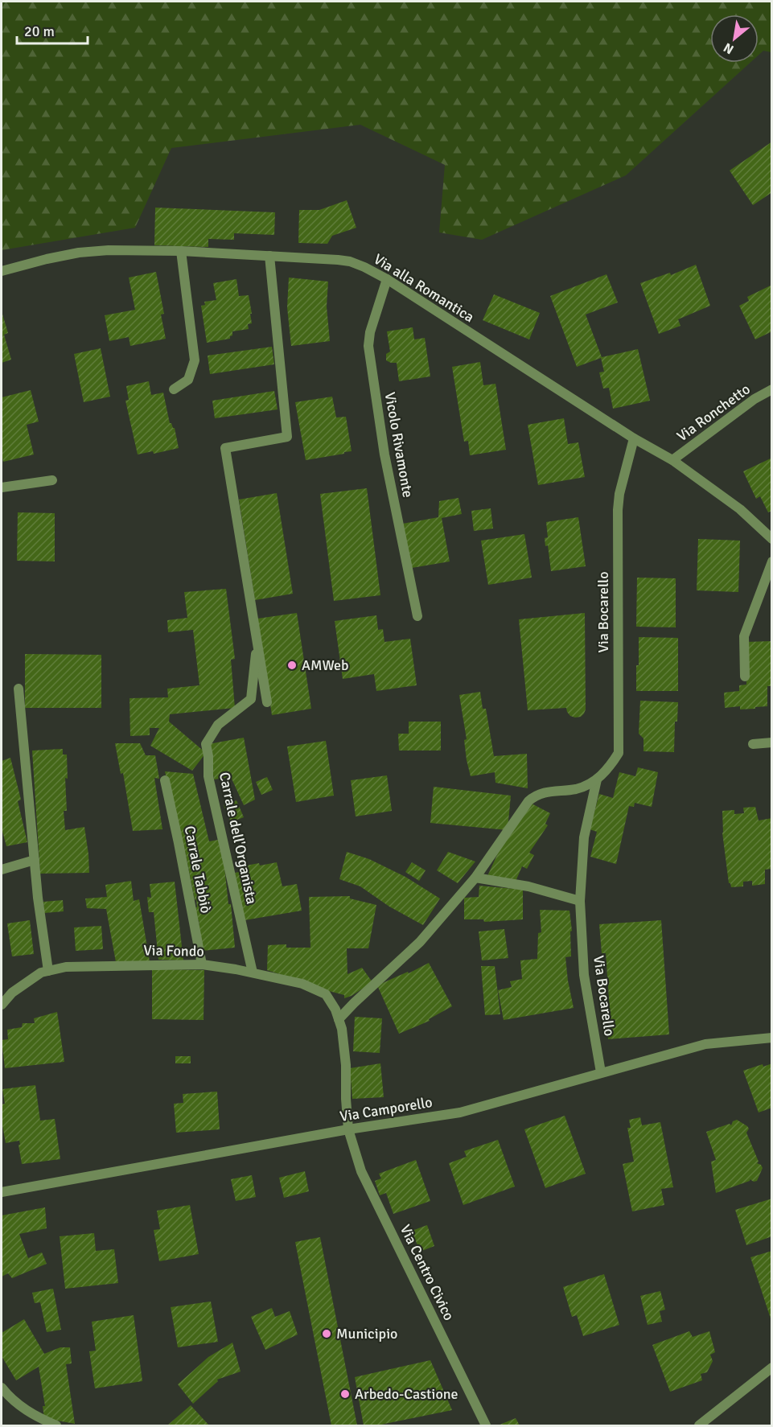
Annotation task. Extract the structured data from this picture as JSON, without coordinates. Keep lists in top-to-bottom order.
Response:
{
  "streets": {
    "street": [
      "Via alla Romantica",
      "Via Ronchetto",
      "Vicolo Rivamonte",
      "Via Bocarello",
      "Carrale dell'Organista",
      "Carrale Tabbiò",
      "Via Fondo",
      "Via Camporello",
      "Via Centro Civico"
    ]
  },
  "crossings": [
    ["Via alla Romantica", "Via Ronchetto"],
    ["Via alla Romantica", "Vicolo Rivamonte"],
    ["Via alla Romantica", "Via Bocarello"],
    ["Via Bocarello", "Via Camporello"],
    ["Carrale dell'Organista", "Via Fondo"],
    ["Carrale Tabbiò", "Via Fondo"],
    ["Via Fondo", "Via Camporello"],
    ["Via Fondo", "Via Centro Civico"],
    ["Via Camporello", "Via Centro Civico"]
  ],
  "places": ["AMWeb", "Municipio", "Arbedo-Castione"],
  "scale_bar": "20 m",
  "north": "bottom left"
}
